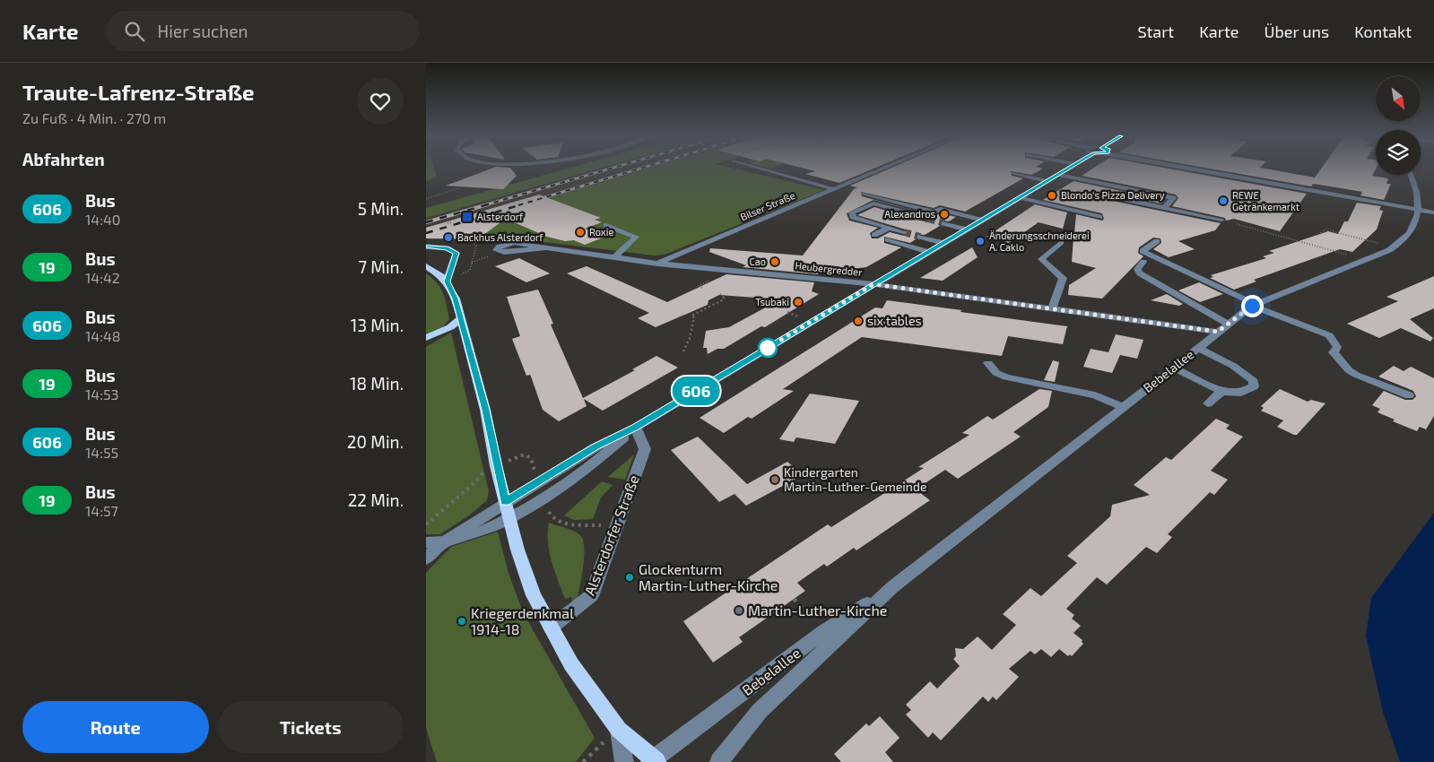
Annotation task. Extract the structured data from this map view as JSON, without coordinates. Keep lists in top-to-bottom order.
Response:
{
  "streets": {
    "street": [
      "Bilser Straße",
      "Heubergredder",
      "Bebelallee",
      "Alsterdorfer Straße"
    ]
  },
  "crossings": [
    ["Bilser Straße", "Heubergredder"],
    ["Heubergredder", "Bebelallee"]
  ],
  "places": {
    "other": [
      "Blondo's Pizza Delivery",
      "REWE Getränkemarkt",
      "Alexandros",
      "Roxie",
      "Backhus Alsterdorf",
      "Änderungsschneiderei A. Caklo",
      "Cao",
      "Tsubaki",
      "six tables",
      "Kindergarten Martin-Luther-Gemeinde",
      "Glockenturm Martin-Luther-Kirche",
      "Martin-Luther-Kirche",
      "Kriegerdenkmal 1914-18"
    ],
    "transit": ["Alsterdorf"]
  },
  "lines": ["bus line 606"],
  "north": "bottom right",
  "page": {
    "header": "Karte",
    "search": "Hier suchen",
    "nav": [
      "Start",
      "Karte",
      "Über uns",
      "Kontakt"
    ],
    "heading": [
      ["Traute-Lafrenz-Straße", "Zu Fuß · 4 Min. · 270 m"],
      "Abfahrten"
    ],
    "on_map": "606",
    "list": [
      {
        "mark": "606",
        "name": "Bus",
        "note": "14:40",
        "value": "5 Min."
      },
      {
        "mark": "19",
        "name": "Bus",
        "note": "14:42",
        "value": "7 Min."
      },
      {
        "mark": "606",
        "name": "Bus",
        "note": "14:48",
        "value": "13 Min."
      },
      {
        "mark": "19",
        "name": "Bus",
        "note": "14:53",
        "value": "18 Min."
      },
      {
        "mark": "606",
        "name": "Bus",
        "note": "14:55",
        "value": "20 Min."
      },
      {
        "mark": "19",
        "name": "Bus",
        "note": "14:57",
        "value": "22 Min."
      }
    ],
    "buttons": ["Route", "Tickets"]
  }
}
